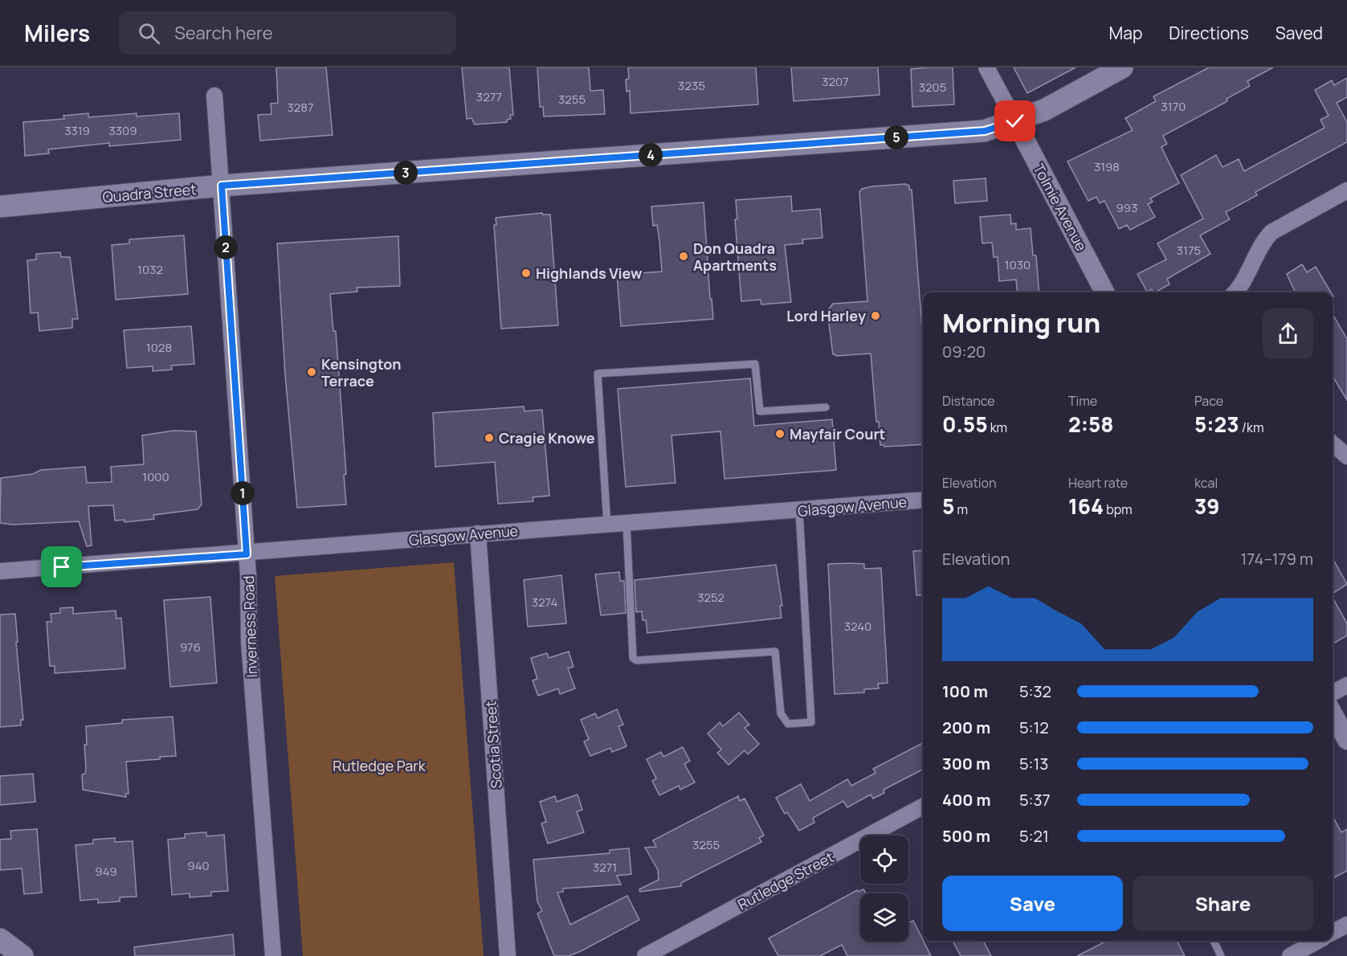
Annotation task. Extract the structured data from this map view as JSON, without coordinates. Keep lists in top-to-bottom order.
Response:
{
  "streets": {
    "main road": ["Quadra Street"],
    "street": [
      "Tolmie Avenue",
      "Glasgow Avenue",
      "Inverness Road",
      "Scotia Street",
      "Rutledge Street"
    ]
  },
  "crossings": [
    ["Quadra Street", "Tolmie Avenue"],
    ["Quadra Street", "Inverness Road"],
    ["Glasgow Avenue", "Inverness Road"],
    ["Glasgow Avenue", "Scotia Street"]
  ],
  "parks": ["Rutledge Park"],
  "places": [
    "Don Quadra Apartments",
    "Highlands View",
    "Lord Harley",
    "Kensington Terrace",
    "Mayfair Court",
    "Cragie Knowe"
  ],
  "house_numbers": [
    "3207",
    "3235",
    "3205",
    "3277",
    "3255",
    "3170",
    "3287",
    "3319",
    "3309",
    "3198",
    "993",
    "3175",
    "1030",
    "1032",
    "1028",
    "1000",
    "3252",
    "3274",
    "3240",
    "976",
    "3255",
    "940",
    "3271",
    "949"
  ],
  "page": {
    "header": "Milers",
    "search": "Search here",
    "nav": ["Map", "Directions", "Saved"],
    "pins": [
      "5",
      "4",
      "3",
      "2",
      "1"
    ],
    "heading": ["Morning run", "09:20"],
    "stats": [
      ["Distance", "0.55 km"],
      ["Time", "2:58"],
      ["Pace", "5:23 /km"],
      ["Elevation", "5 m"],
      ["Heart rate", "164 bpm"],
      ["kcal", "39"]
    ],
    "chart": ["Elevation", "174–179 m"],
    "list": [
      {
        "name": "100 m",
        "note": "5:32"
      },
      {
        "name": "200 m",
        "note": "5:12"
      },
      {
        "name": "300 m",
        "note": "5:13"
      },
      {
        "name": "400 m",
        "note": "5:37"
      },
      {
        "name": "500 m",
        "note": "5:21"
      }
    ],
    "buttons": ["Save", "Share"]
  }
}
